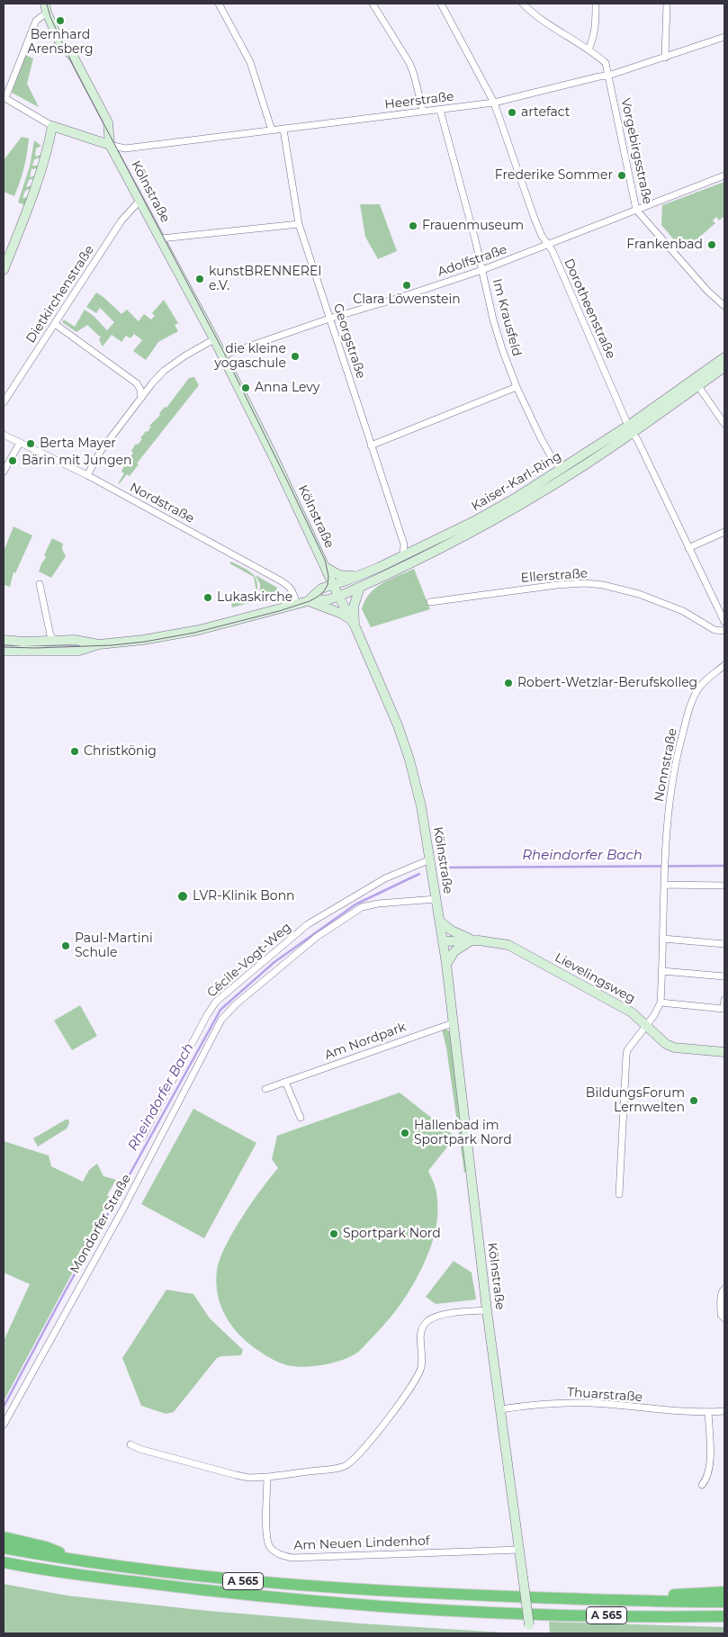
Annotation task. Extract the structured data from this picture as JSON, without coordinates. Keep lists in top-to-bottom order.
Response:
{
  "streets": {
    "highway": ["A 565"],
    "main road": ["Kölnstraße", "Kaiser-Karl-Ring", "Lievelingsweg"],
    "street": [
      "Heerstraße",
      "Vorgebirgsstraße",
      "Adolfstraße",
      "Dietkirchenstraße",
      "Dorotheenstraße",
      "Im Krausfeld",
      "Georgstraße",
      "Nordstraße",
      "Ellerstraße",
      "Nonnstraße",
      "Cécile-Vogt-Weg",
      "Am Nordpark",
      "Mondorfer Straße",
      "Thuarstraße",
      "Am Neuen Lindenhof"
    ]
  },
  "crossings": [
    ["Heerstraße", "Vorgebirgsstraße"],
    ["Heerstraße", "Kölnstraße"],
    ["Heerstraße", "Dorotheenstraße"],
    ["Heerstraße", "Im Krausfeld"],
    ["Heerstraße", "Georgstraße"],
    ["Vorgebirgsstraße", "Adolfstraße"],
    ["Kölnstraße", "Adolfstraße"],
    ["Kölnstraße", "Dietkirchenstraße"],
    ["Kölnstraße", "Kaiser-Karl-Ring"],
    ["Kölnstraße", "Cécile-Vogt-Weg"],
    ["Kölnstraße", "Lievelingsweg"],
    ["Kölnstraße", "Am Nordpark"],
    ["Kölnstraße", "Mondorfer Straße"],
    ["Kölnstraße", "Thuarstraße"],
    ["Kölnstraße", "Am Neuen Lindenhof"],
    ["Adolfstraße", "Dorotheenstraße"],
    ["Adolfstraße", "Im Krausfeld"],
    ["Adolfstraße", "Georgstraße"],
    ["Dorotheenstraße", "Kaiser-Karl-Ring"],
    ["Im Krausfeld", "Kaiser-Karl-Ring"],
    ["Georgstraße", "Kaiser-Karl-Ring"],
    ["Kaiser-Karl-Ring", "Nordstraße"]
  ],
  "water": ["Rheindorfer Bach"],
  "places": [
    "Bernhard Arensberg",
    "artefact",
    "Frederike Sommer",
    "Frauenmuseum",
    "Frankenbad",
    "kunstBRENNEREI e.V.",
    "Clara Löwenstein",
    "die kleine yogaschule",
    "Anna Levy",
    "Berta Mayer",
    "Bärin mit Jungen",
    "Lukaskirche",
    "Robert-Wetzlar-Berufskolleg",
    "Christkönig",
    "LVR-Klinik Bonn",
    "Paul-Martini Schule",
    "BildungsForum Lernwelten",
    "Hallenbad im Sportpark Nord",
    "Sportpark Nord"
  ]
}
